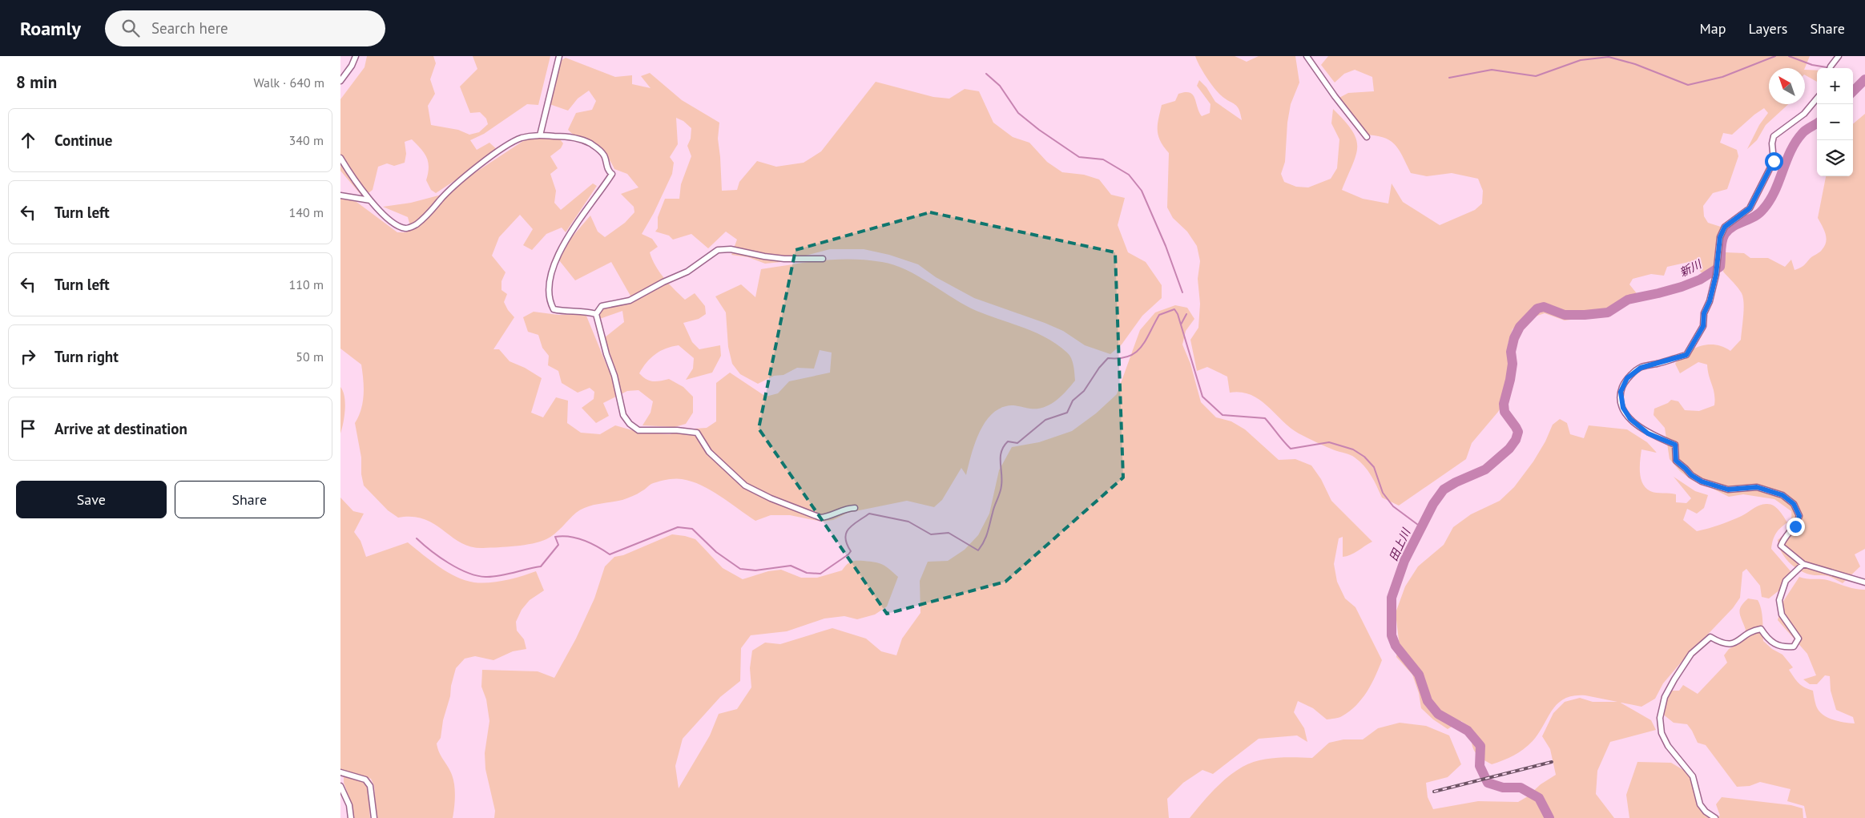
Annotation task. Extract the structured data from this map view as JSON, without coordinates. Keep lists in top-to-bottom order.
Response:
{
  "water": ["新川", "田上川"],
  "north": "top left",
  "page": {
    "header": "Roamly",
    "search": "Search here",
    "nav": ["Map", "Layers", "Share"],
    "heading": ["8 min", "Walk · 640 m"],
    "map_buttons": ["+", "−"],
    "list": [
      ["Continue", "340 m"],
      ["Turn left", "140 m"],
      ["Turn left", "110 m"],
      ["Turn right", "50 m"],
      "Arrive at destination"
    ],
    "buttons": ["Save", "Share"]
  }
}
